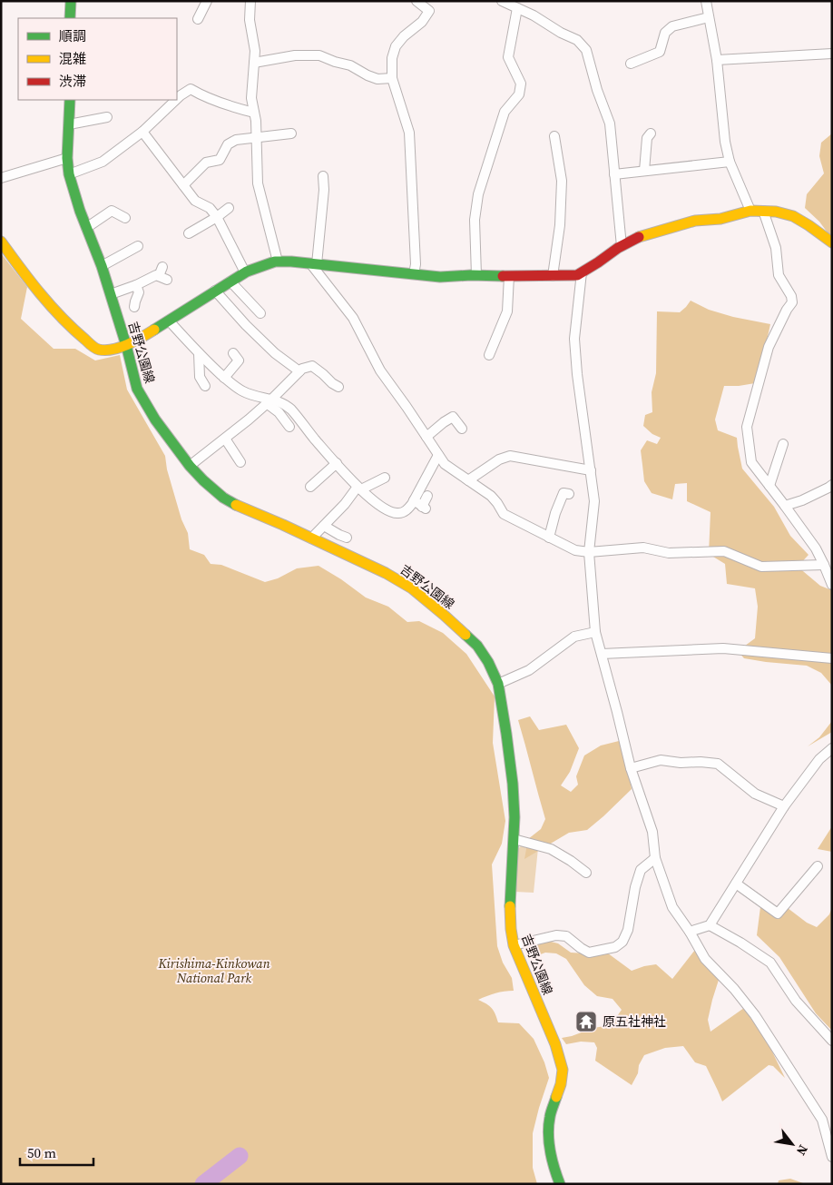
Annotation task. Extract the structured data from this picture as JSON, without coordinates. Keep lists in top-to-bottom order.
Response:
{
  "streets": {
    "main road": ["吉野公園線"]
  },
  "parks": ["Kirishima-Kinkowan National Park"],
  "places": {
    "temple": ["原五社神社"]
  },
  "legend": ["順調", "混雑", "渋滞"],
  "scale_bar": "50 m",
  "north": "bottom right"
}
